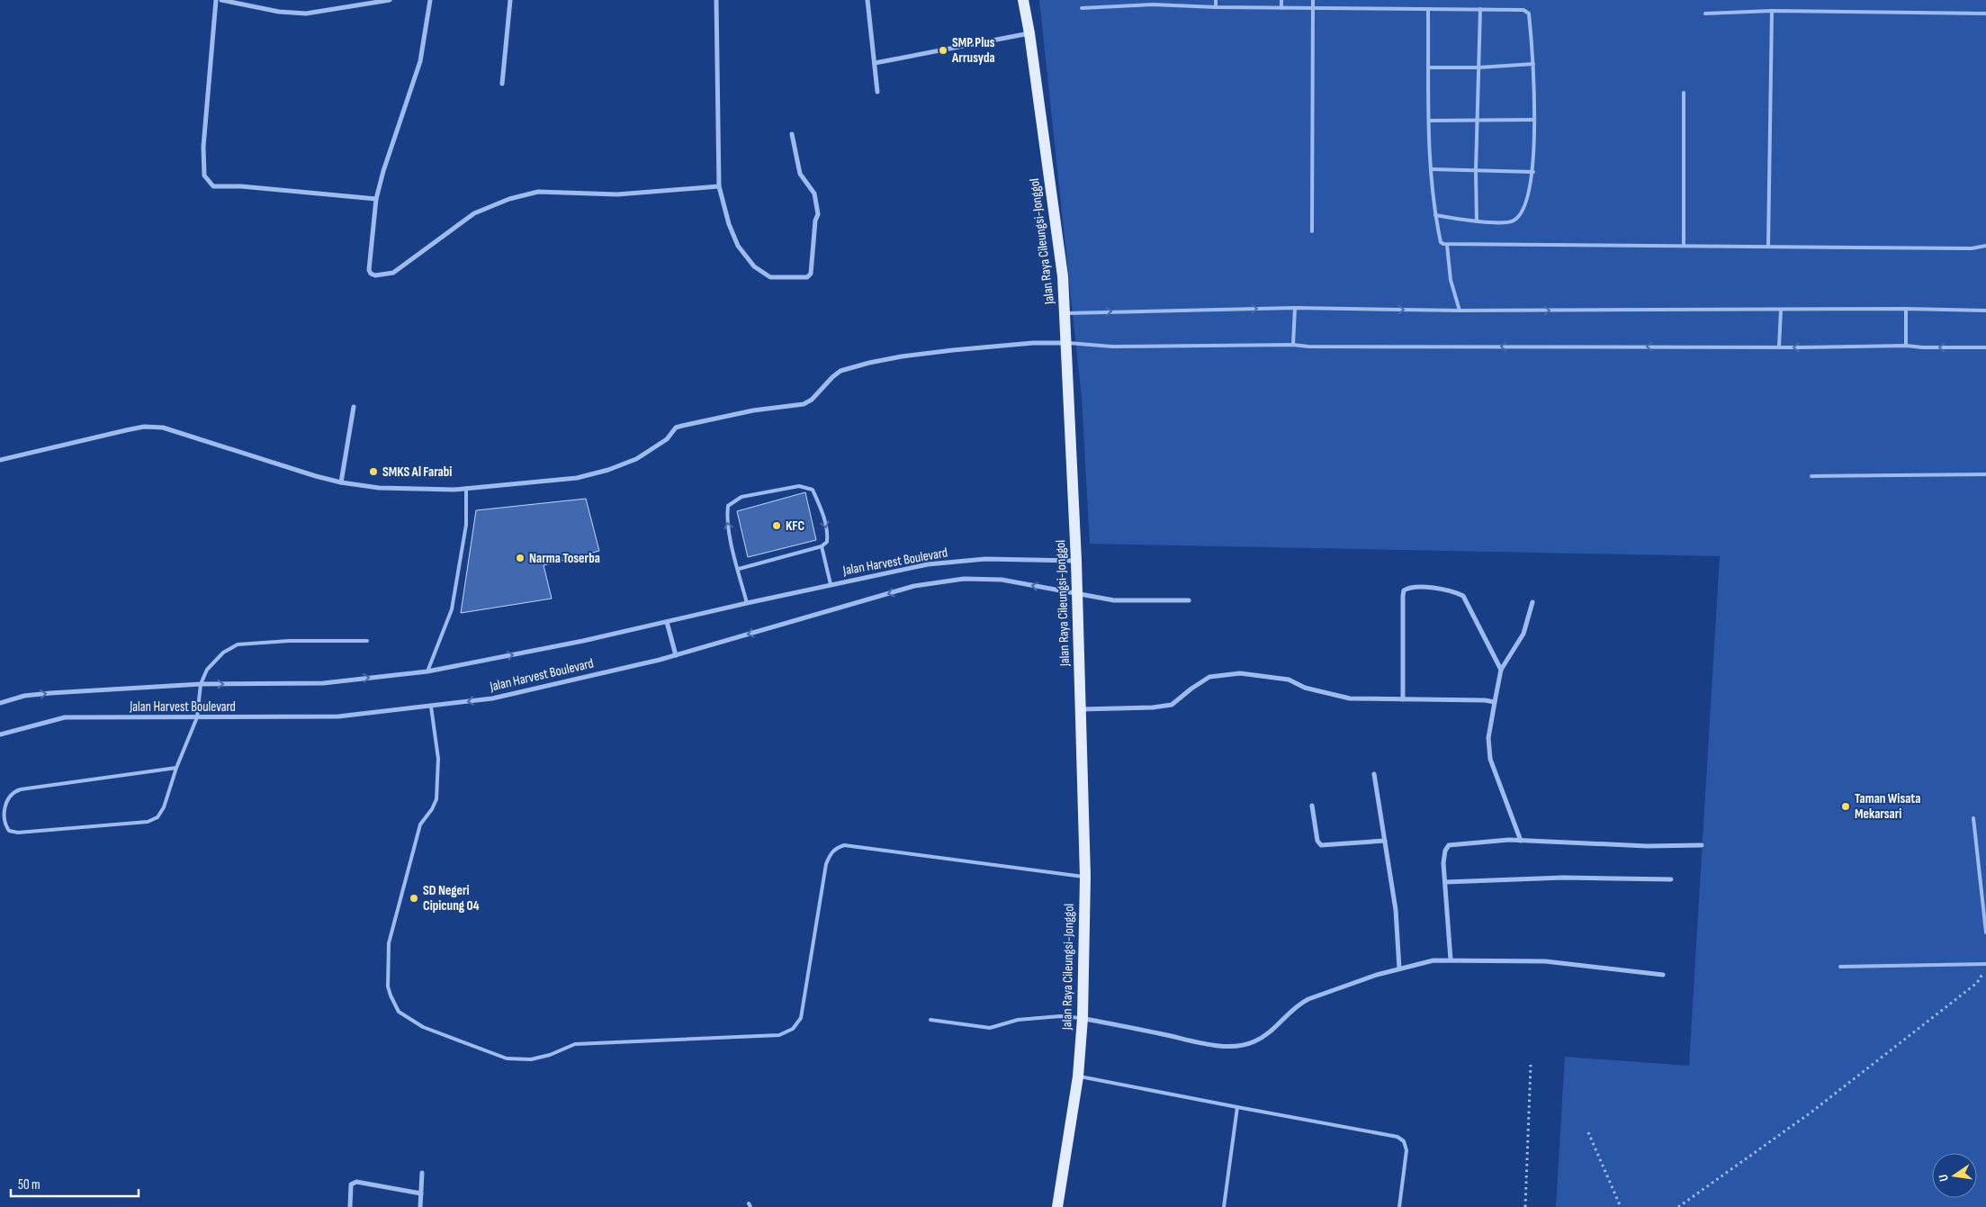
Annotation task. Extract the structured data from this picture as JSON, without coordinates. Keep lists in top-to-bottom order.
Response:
{
  "streets": {
    "main road": ["Jalan Raya Cileungsi-Jonggol"],
    "street": ["Jalan Harvest Boulevard"]
  },
  "crossings": [
    ["Jalan Raya Cileungsi-Jonggol", "Jalan Harvest Boulevard"]
  ],
  "places": [
    "SMP Plus Arrusyda",
    "SMKS Al Farabi",
    "KFC",
    "Narma Toserba",
    "Taman Wisata Mekarsari",
    "SD Negeri Cipicung 04"
  ],
  "scale_bar": "50 m",
  "north": "left"
}
